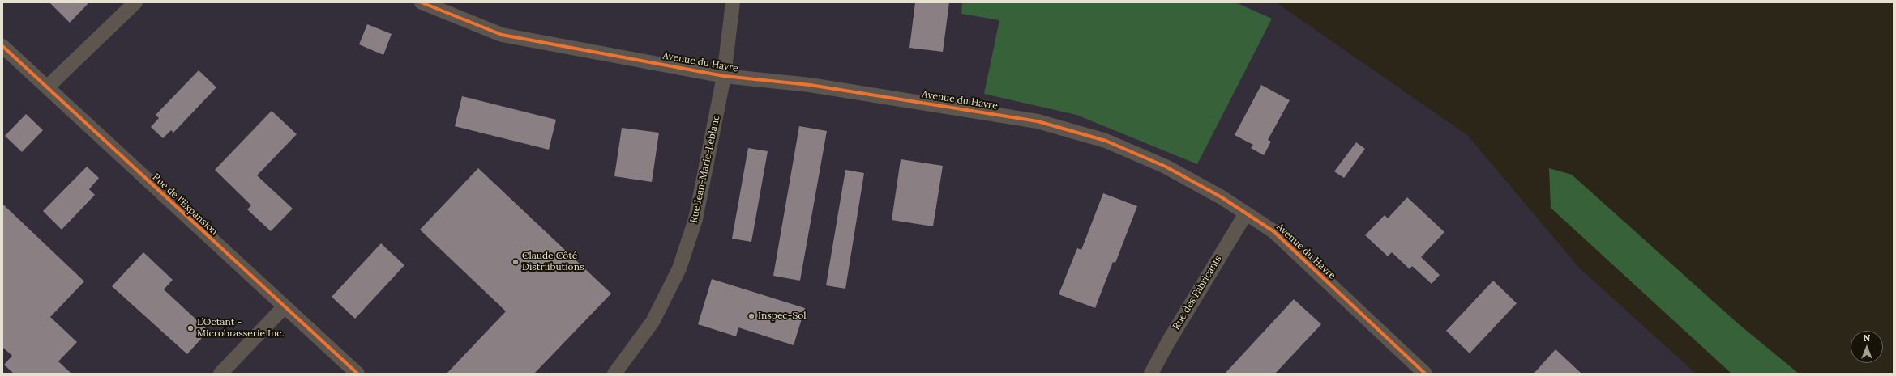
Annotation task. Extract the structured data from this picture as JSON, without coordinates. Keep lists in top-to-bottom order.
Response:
{
  "streets": {
    "street": [
      "Avenue du Havre",
      "Rue Jean-Marie-Leblanc",
      "Rue de l'Expansion",
      "Rue des Fabricants"
    ]
  },
  "crossings": [
    ["Avenue du Havre", "Rue Jean-Marie-Leblanc"],
    ["Avenue du Havre", "Rue des Fabricants"]
  ],
  "places": ["Claude Côté Distriibutions", "Inspec-Sol", "L’Octant - Microbrasserie Inc."],
  "north": "top"
}
